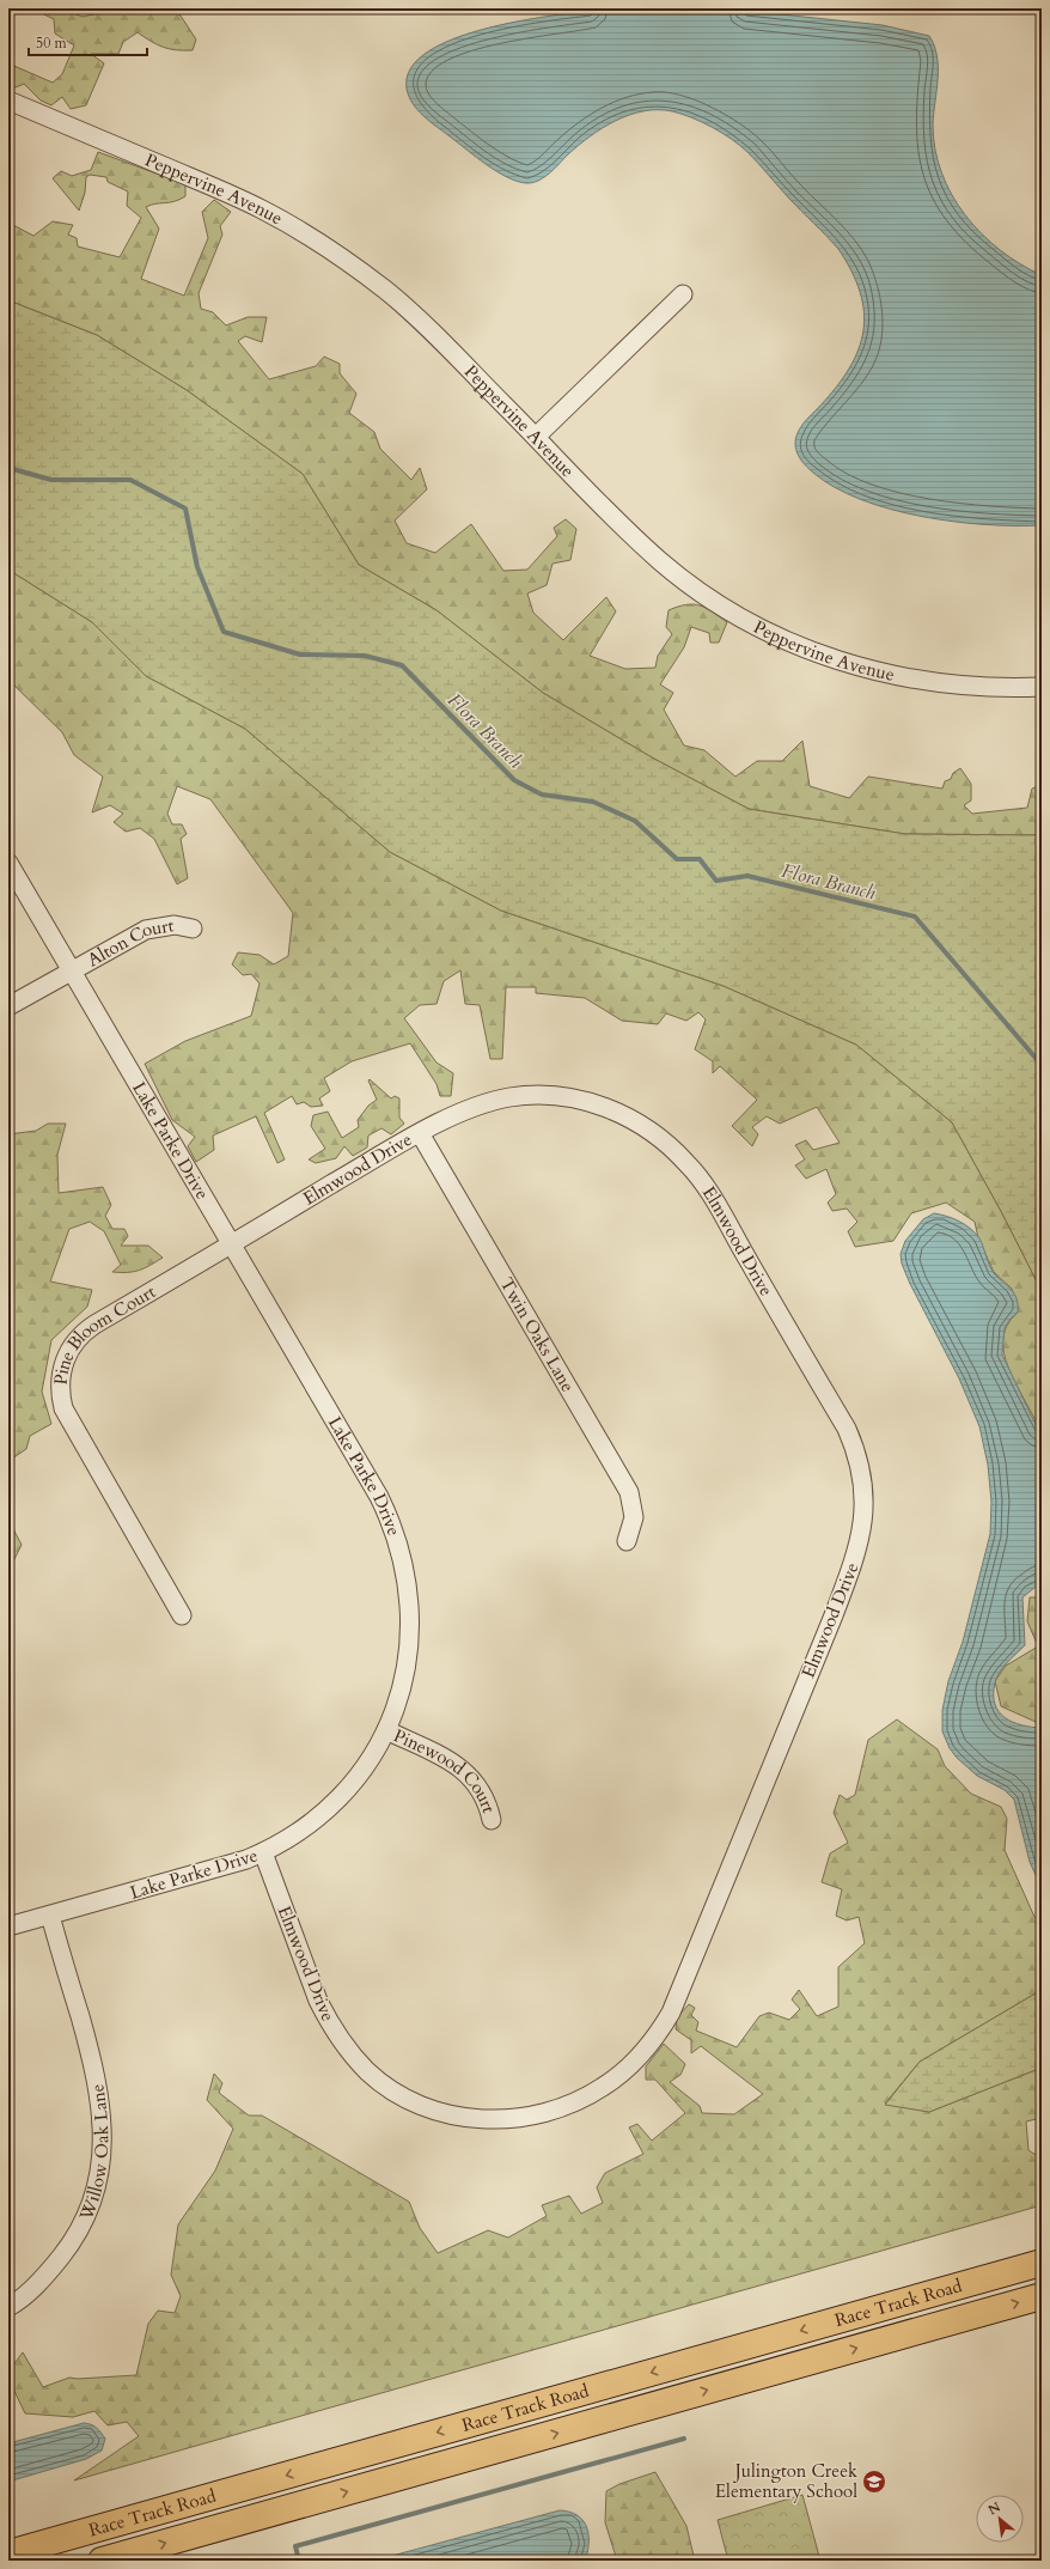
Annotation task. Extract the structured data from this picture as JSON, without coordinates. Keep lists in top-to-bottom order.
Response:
{
  "streets": {
    "main road": ["Race Track Road"],
    "street": [
      "Peppervine Avenue",
      "Alton Court",
      "Lake Parke Drive",
      "Elmwood Drive",
      "Twin Oaks Lane",
      "Pine Bloom Court",
      "Pinewood Court",
      "Willow Oak Lane"
    ]
  },
  "crossings": [
    ["Alton Court", "Lake Parke Drive"],
    ["Lake Parke Drive", "Elmwood Drive"],
    ["Lake Parke Drive", "Pine Bloom Court"],
    ["Lake Parke Drive", "Pinewood Court"],
    ["Lake Parke Drive", "Willow Oak Lane"],
    ["Elmwood Drive", "Twin Oaks Lane"],
    ["Elmwood Drive", "Pine Bloom Court"]
  ],
  "water": ["Flora Branch"],
  "places": {
    "school or university": ["Julington Creek Elementary School"]
  },
  "scale_bar": "50 m",
  "north": "top left"
}
